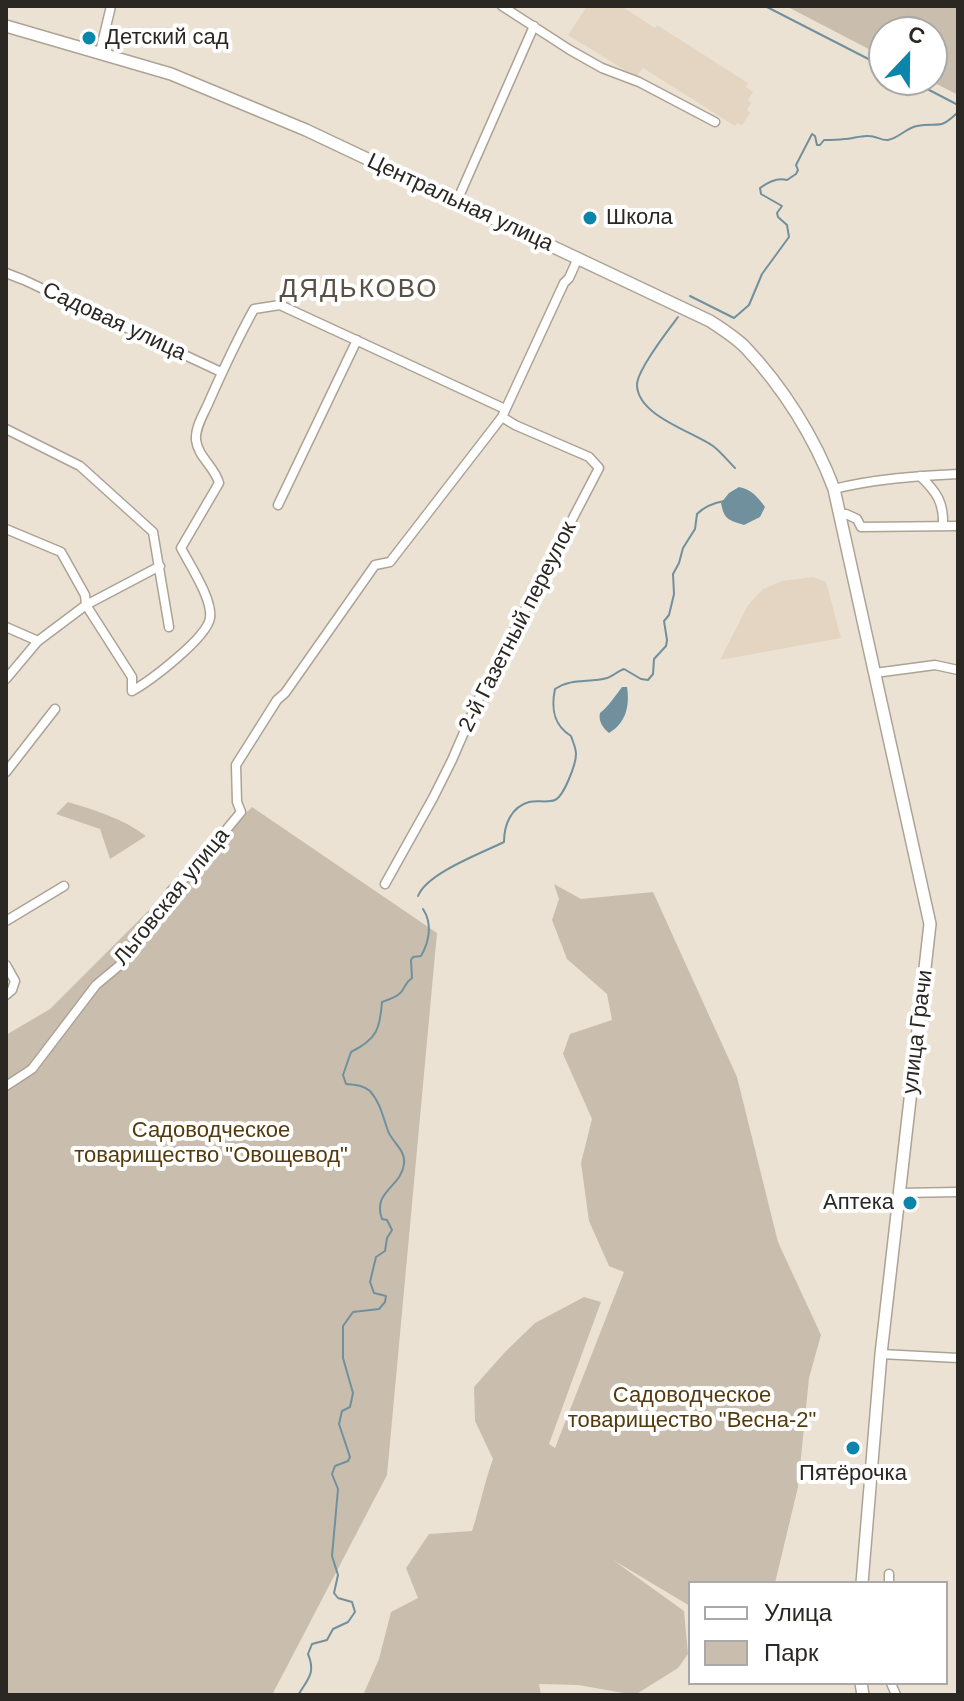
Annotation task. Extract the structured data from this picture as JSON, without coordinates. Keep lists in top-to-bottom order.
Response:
{
  "streets": {
    "street": [
      "Центральная улица",
      "Садовая улица",
      "2-й Газетный переулок",
      "Льговская улица",
      "улица Грачи"
    ]
  },
  "crossings": [
    ["Центральная улица", "улица Грачи"],
    ["2-й Газетный переулок", "Льговская улица"]
  ],
  "districts": ["ДЯДЬКОВО"],
  "parks": ["Садоводческое товарищество \"Овощевод\"", "Садоводческое товарищество \"Весна-2\""],
  "places": [
    "Детский сад",
    "Школа",
    "Аптека",
    "Пятёрочка"
  ],
  "legend": ["Улица", "Парк"],
  "north": "top"
}
